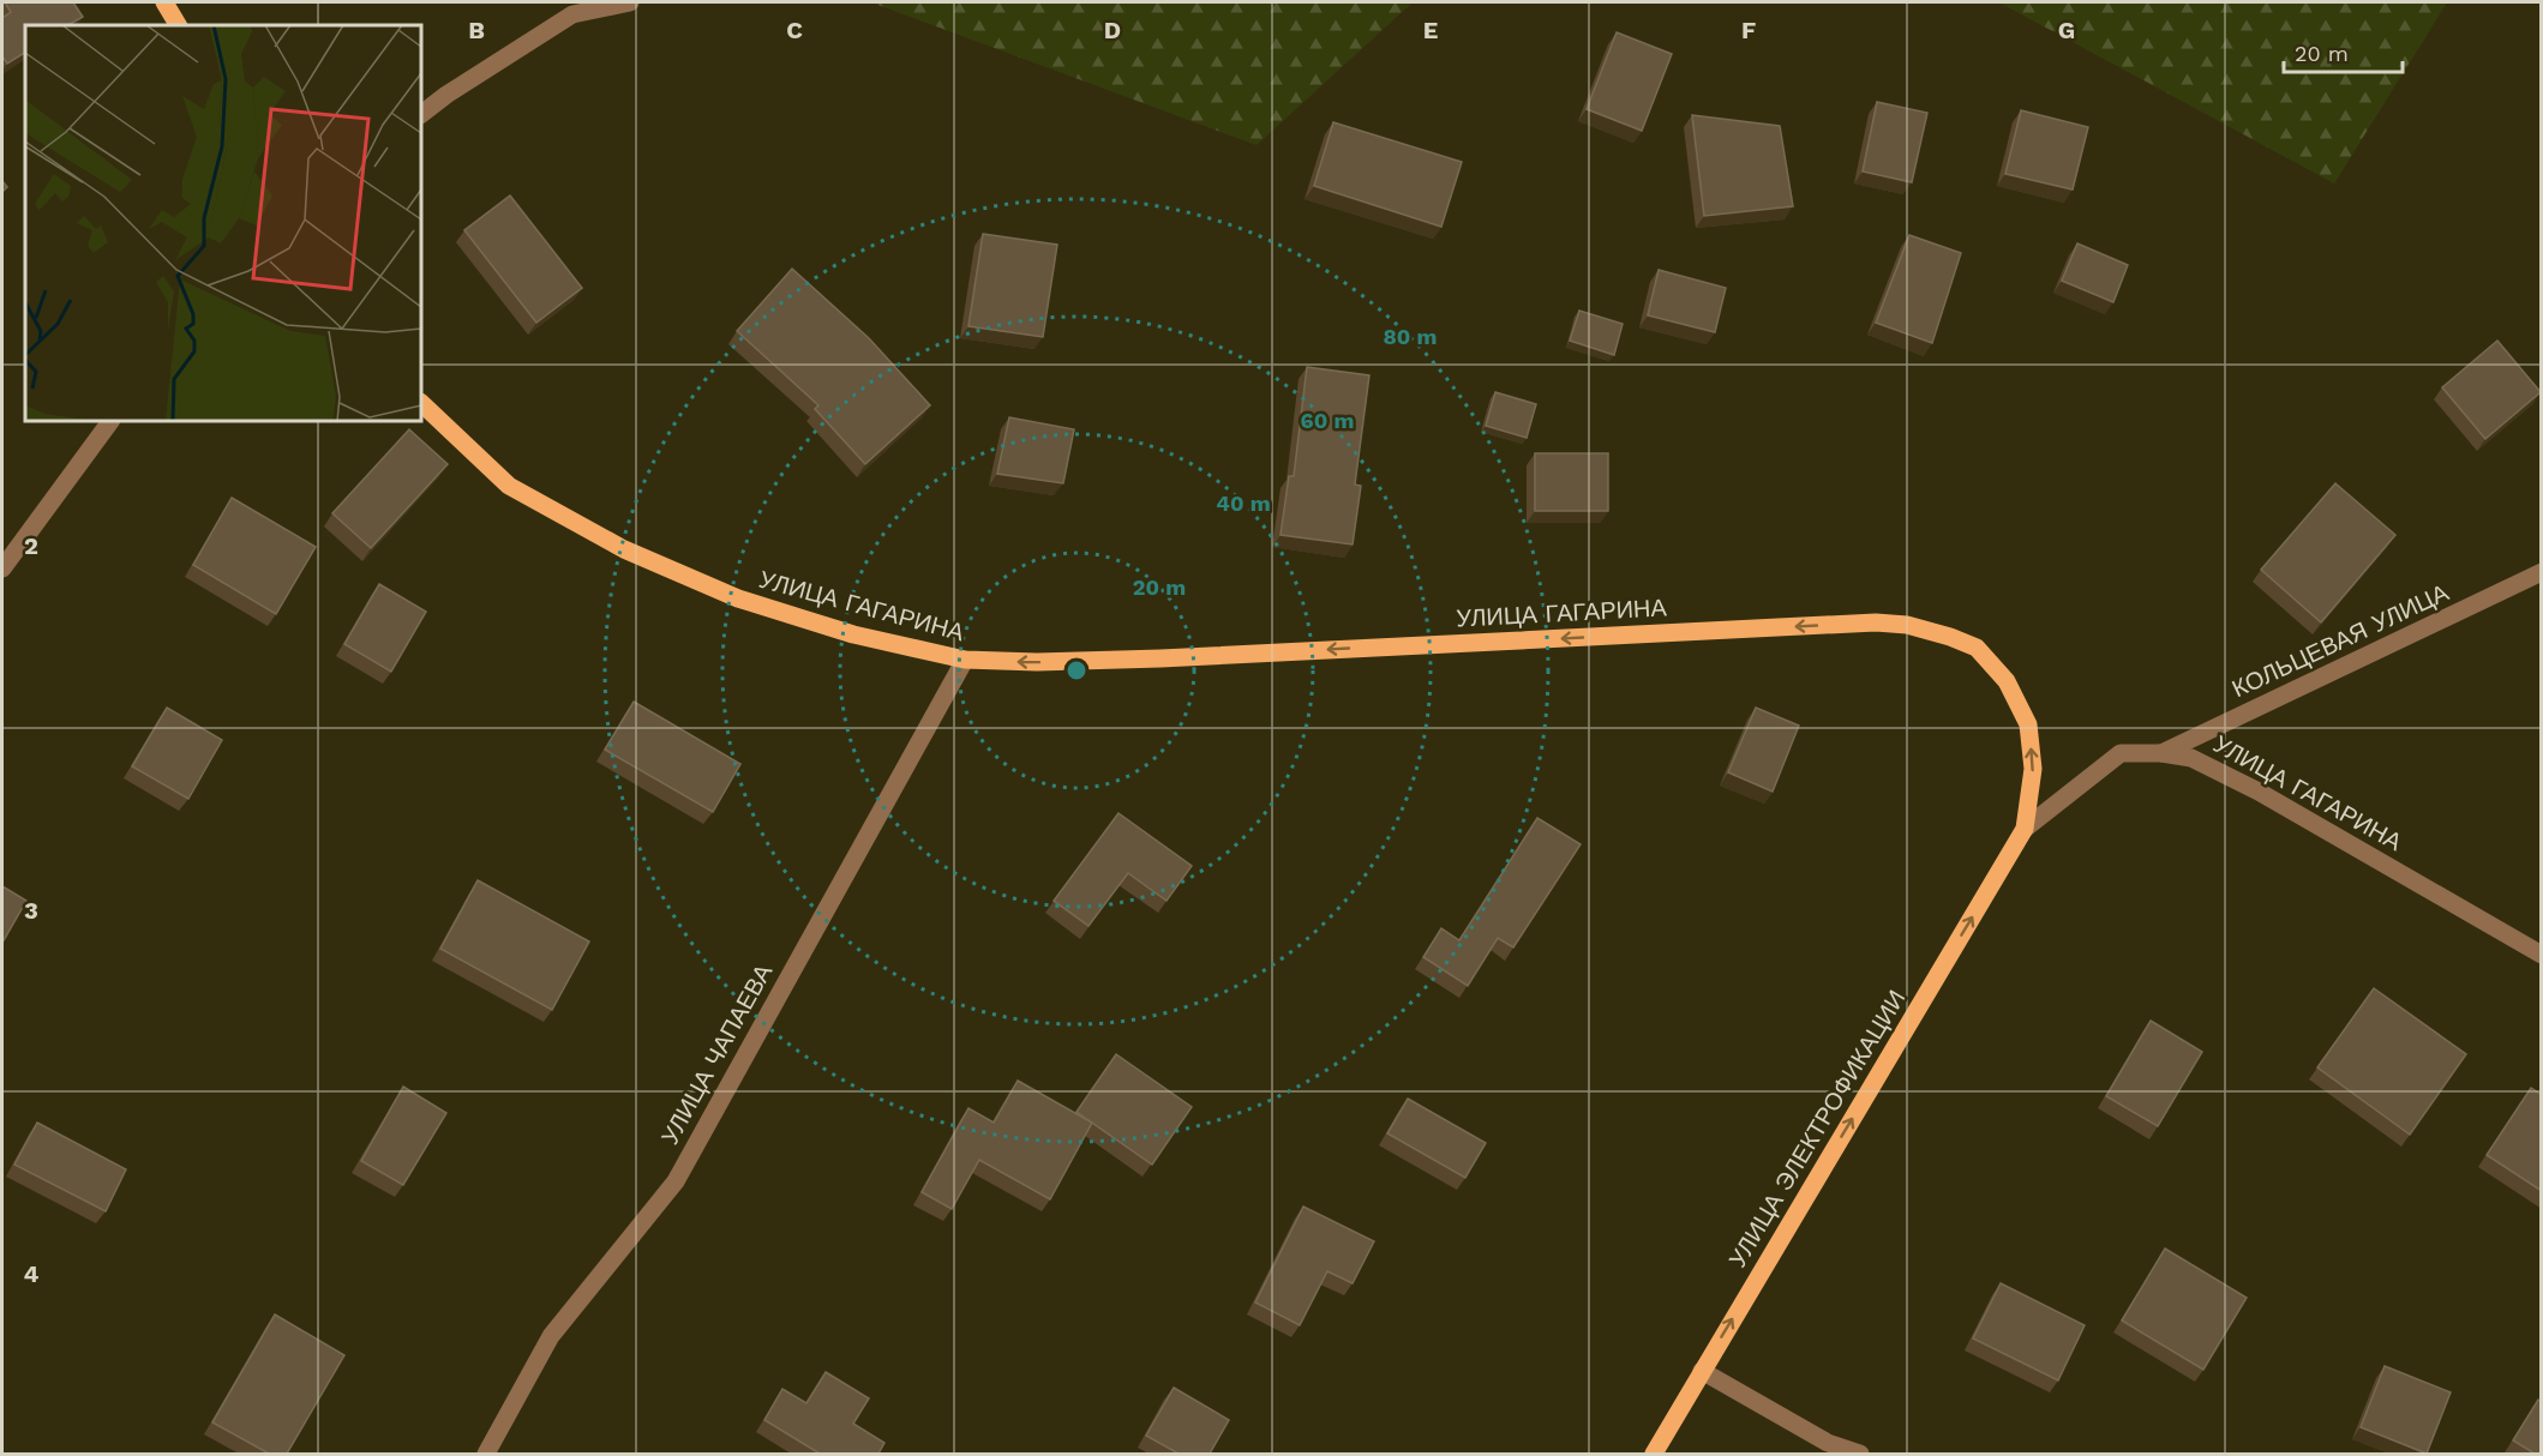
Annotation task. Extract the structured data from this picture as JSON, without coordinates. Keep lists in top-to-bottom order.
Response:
{
  "streets": {
    "main road": ["УЛИЦА ГАГАРИНА", "УЛИЦА ЭЛЕКТРОФИКАЦИИ"],
    "street": ["КОЛЬЦЕВАЯ УЛИЦА", "УЛИЦА ЧАПАЕВА"]
  },
  "crossings": [
    ["УЛИЦА ГАГАРИНА", "КОЛЬЦЕВАЯ УЛИЦА"],
    ["УЛИЦА ГАГАРИНА", "УЛИЦА ЧАПАЕВА"],
    ["УЛИЦА ГАГАРИНА", "УЛИЦА ЭЛЕКТРОФИКАЦИИ"]
  ],
  "one_way": ["УЛИЦА ГАГАРИНА", "УЛИЦА ЭЛЕКТРОФИКАЦИИ"],
  "scale_bar": "20 m",
  "grid": {
    "columns": [
      "B",
      "C",
      "D",
      "E",
      "F",
      "G"
    ],
    "rows": ["2", "3", "4"]
  },
  "rings": [
    "80 m",
    "60 m",
    "40 m",
    "20 m"
  ]
}
